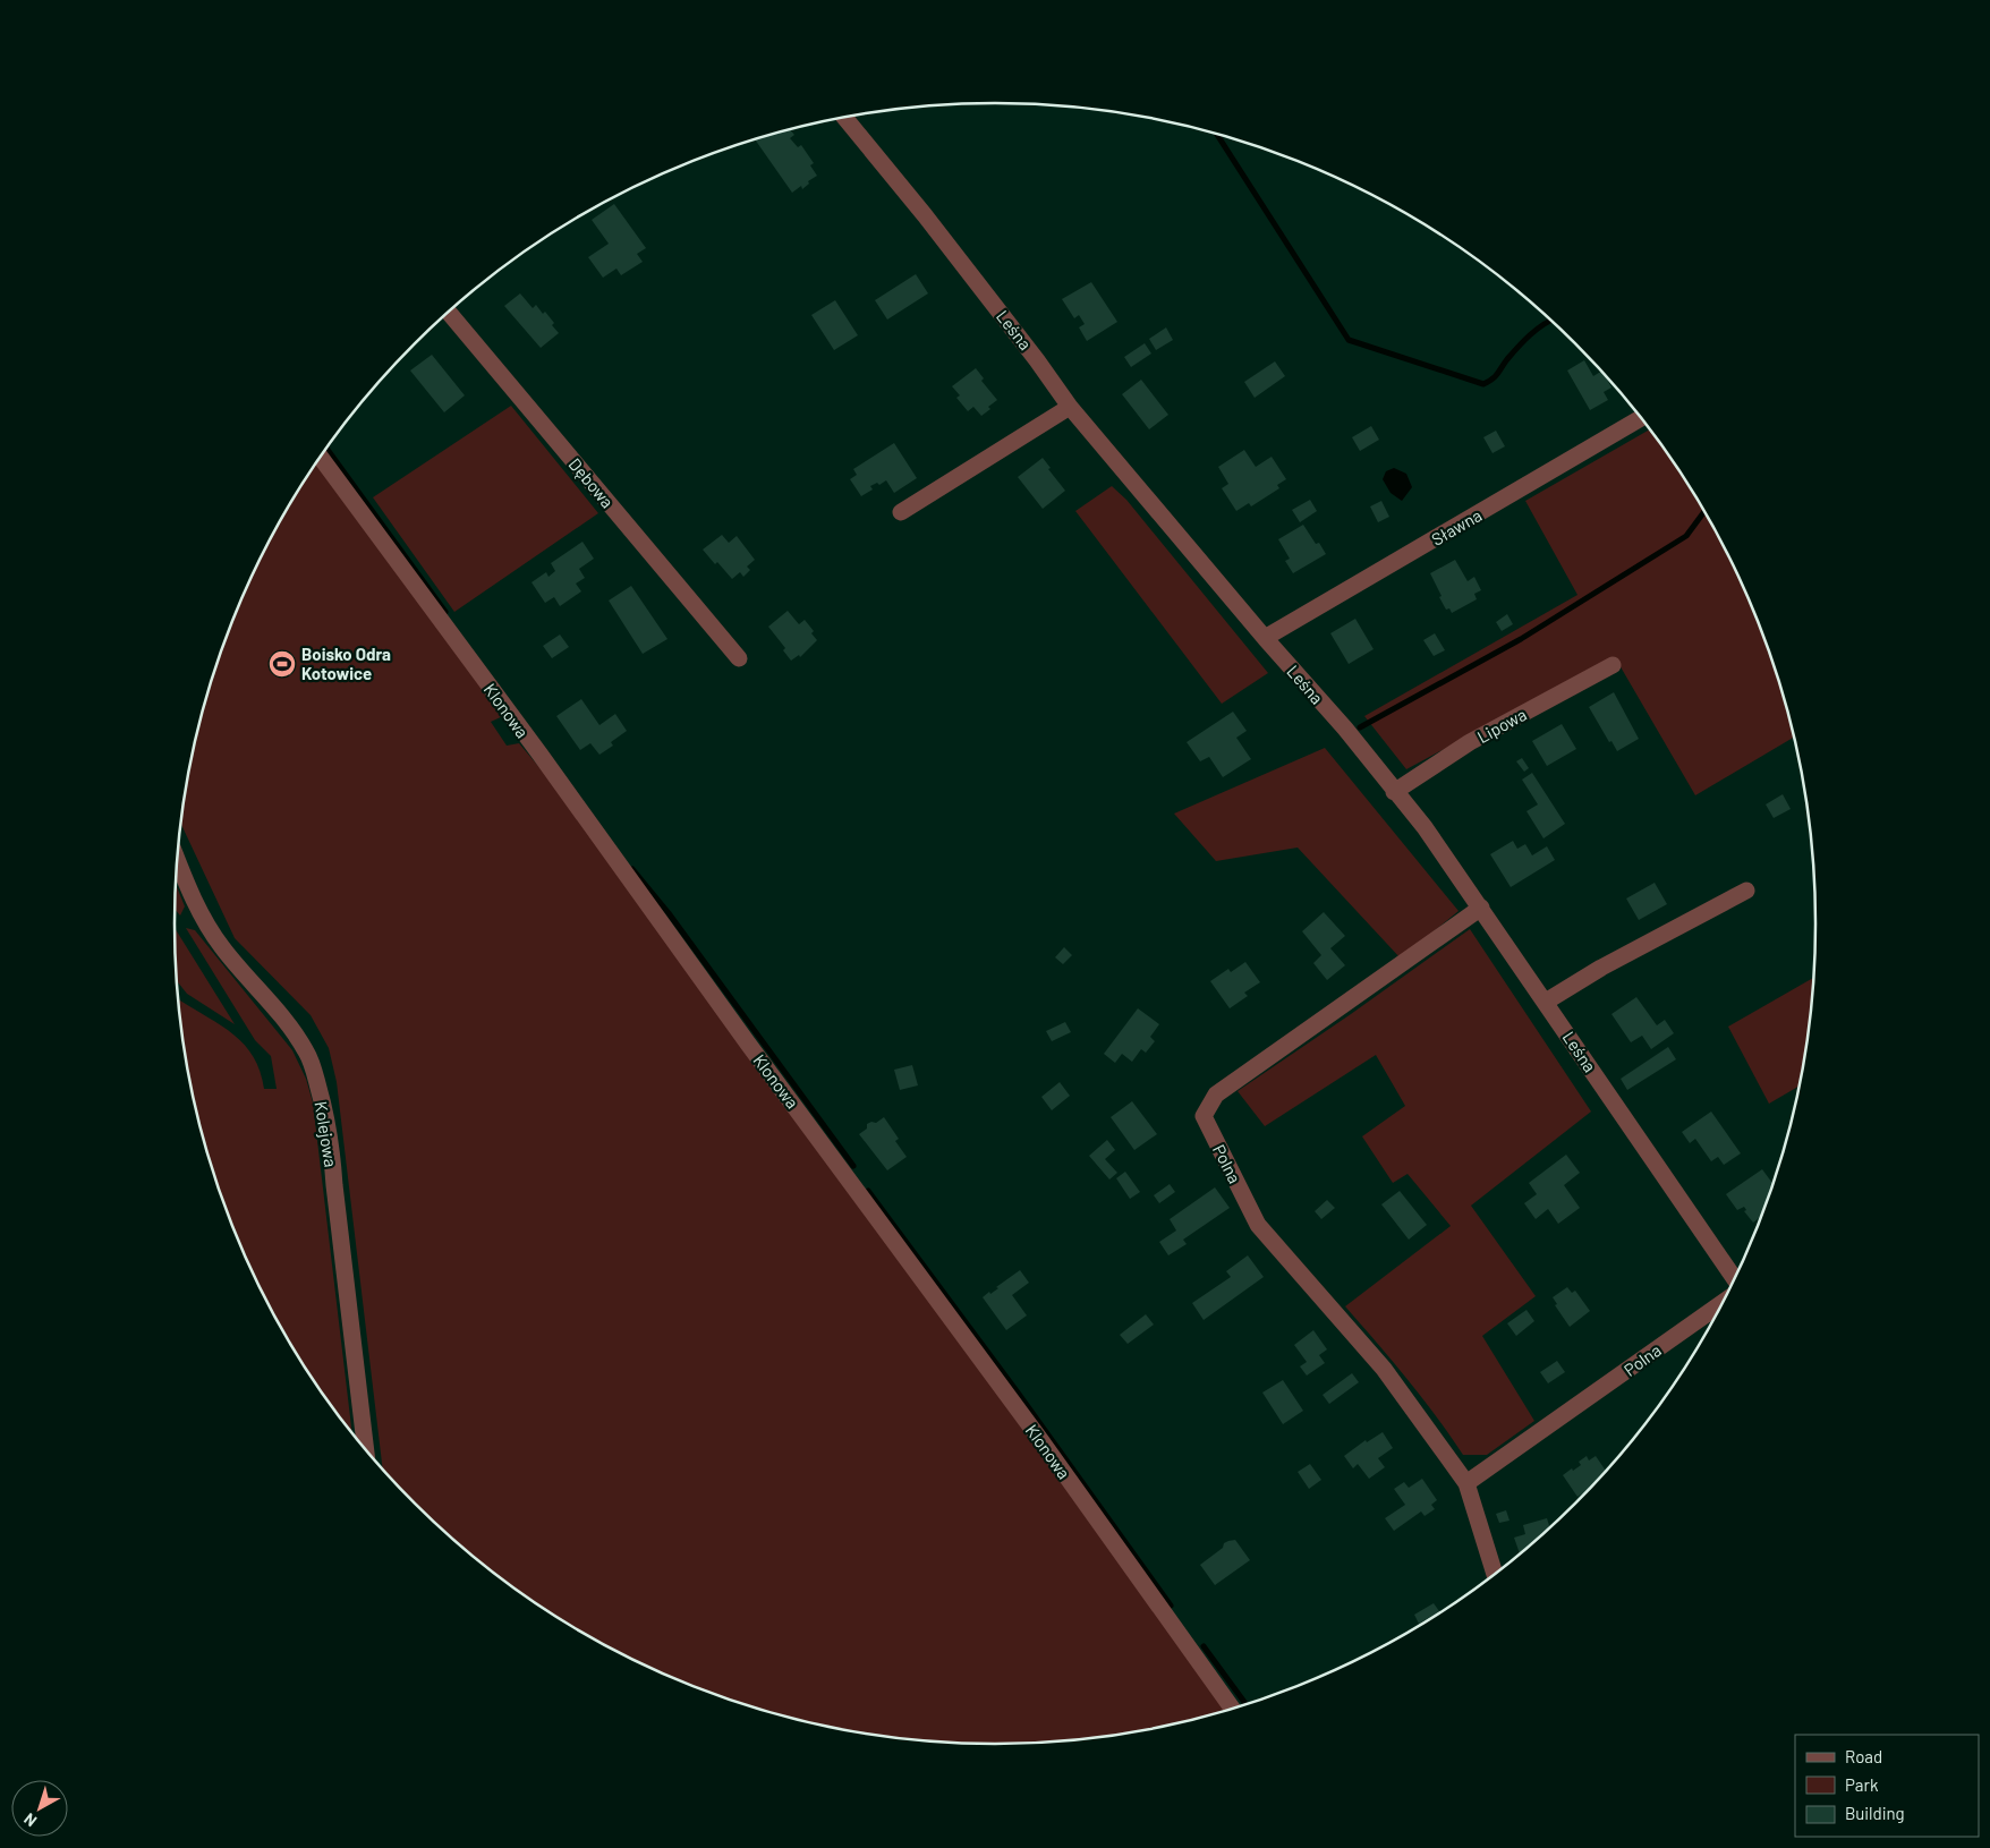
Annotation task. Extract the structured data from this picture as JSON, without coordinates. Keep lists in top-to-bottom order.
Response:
{
  "streets": {
    "street": [
      "Leśna",
      "Dębowa",
      "Sławna",
      "Klonowa",
      "Lipowa",
      "Kolejowa",
      "Polna"
    ]
  },
  "crossings": [
    ["Leśna", "Sławna"],
    ["Leśna", "Lipowa"],
    ["Leśna", "Polna"]
  ],
  "places": {
    "sports": ["Boisko Odra Kotowice"]
  },
  "legend": ["Road", "Park", "Building"],
  "north": "bottom left"
}
